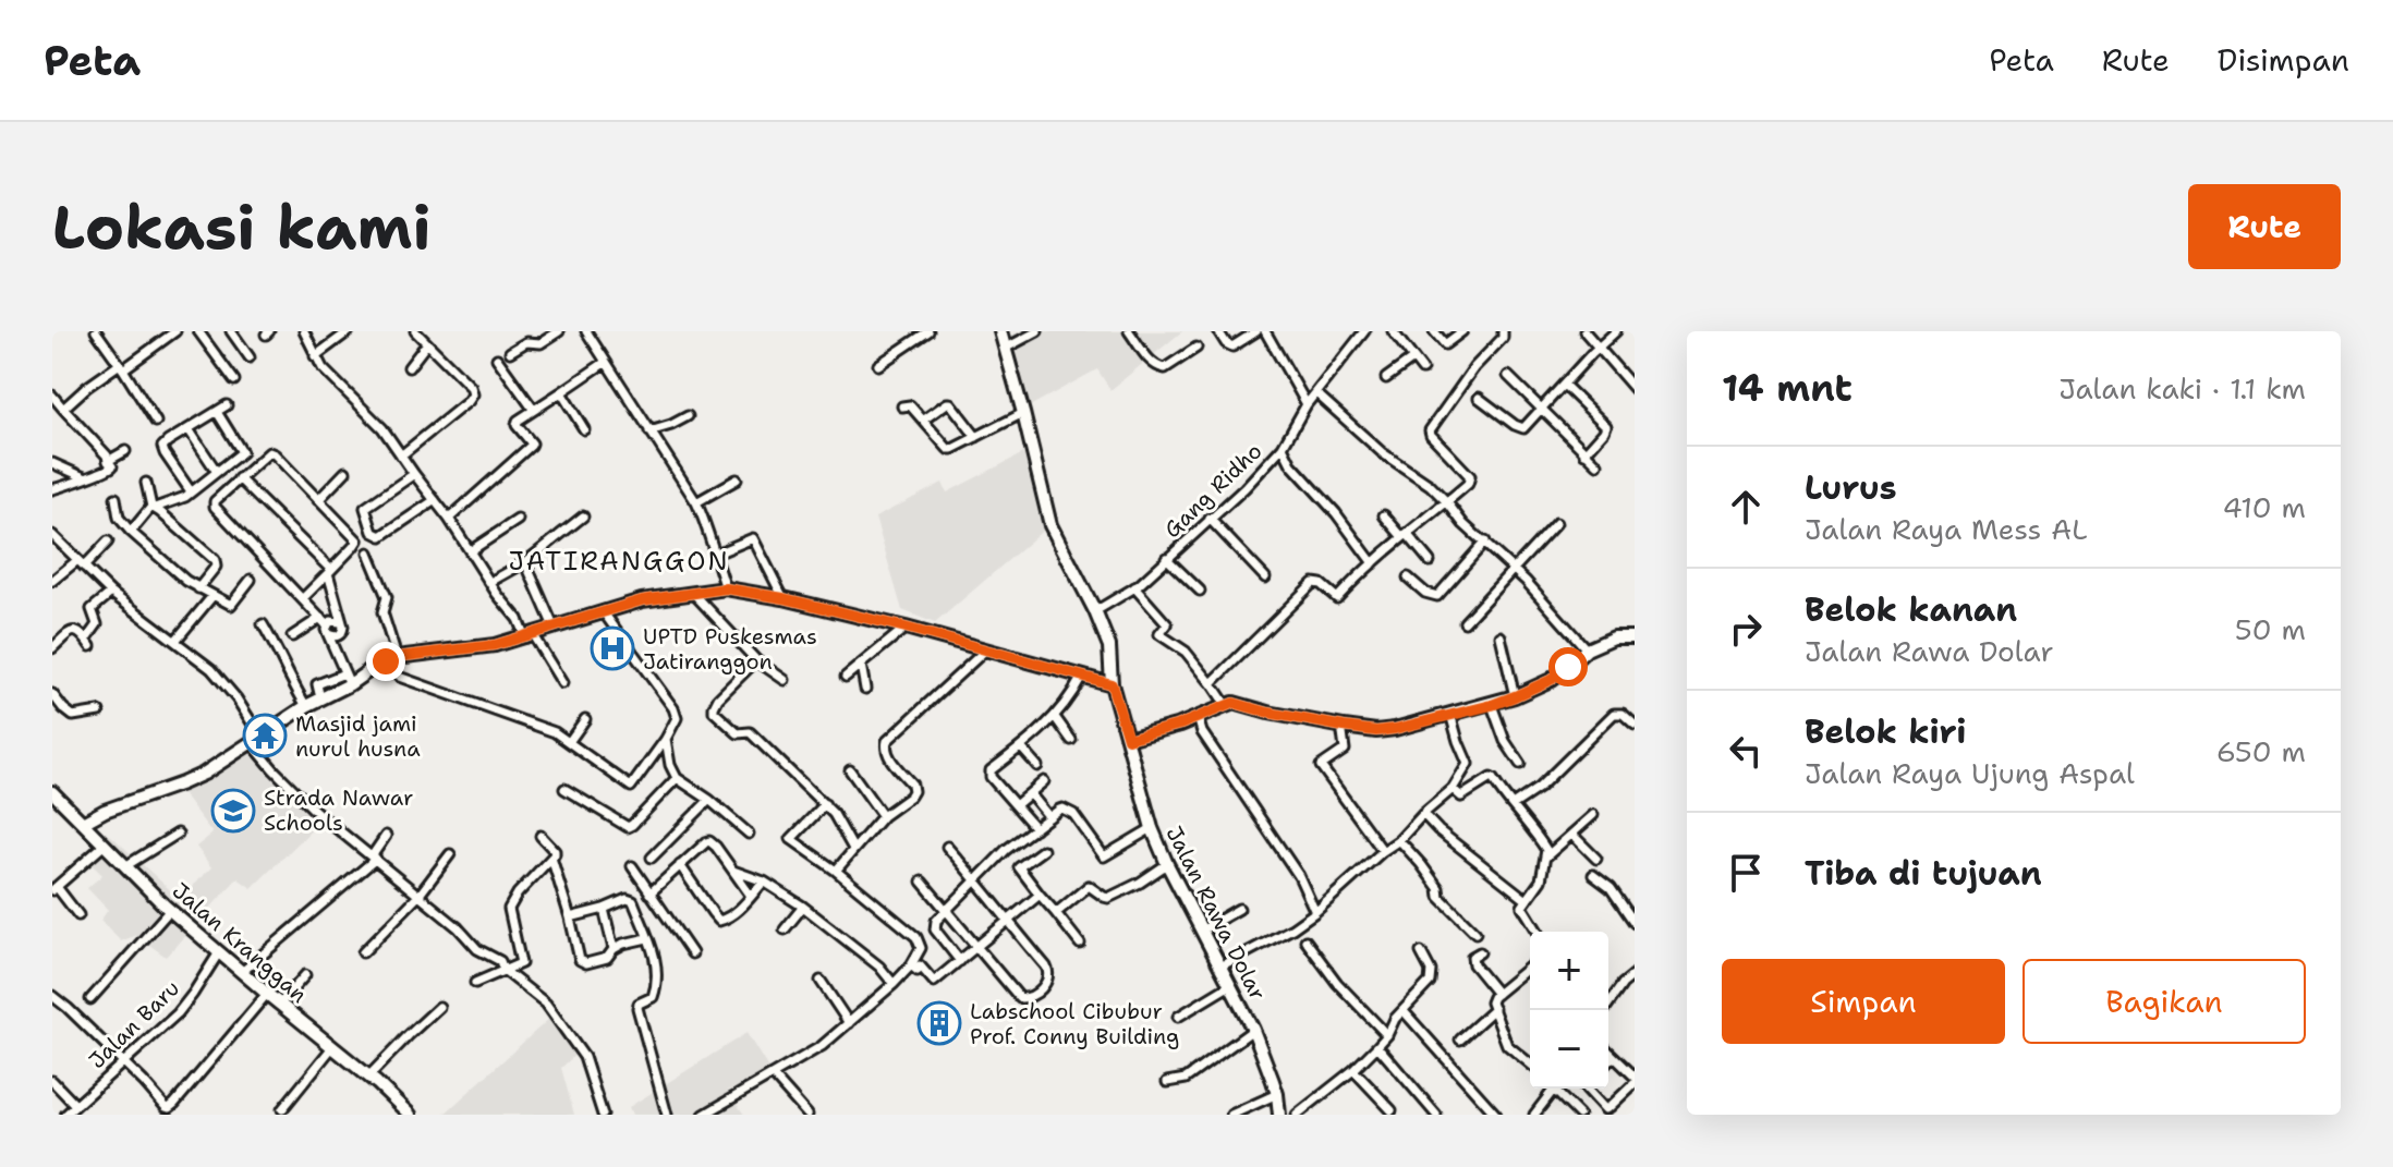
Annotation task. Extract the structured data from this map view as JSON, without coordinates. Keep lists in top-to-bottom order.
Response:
{
  "streets": {
    "street": [
      "Gang Ridho",
      "Jalan Rawa Dolar",
      "Jalan Kranggan",
      "Jalan Baru"
    ]
  },
  "crossings": [
    ["Gang Ridho", "Jalan Rawa Dolar"],
    ["Jalan Kranggan", "Jalan Baru"]
  ],
  "districts": ["JATIRANGGON"],
  "places": {
    "hospital": ["UPTD Puskesmas Jatiranggon"],
    "temple": ["Masjid jami nurul husna"],
    "school or university": ["Strada Nawar Schools"],
    "building": ["Labschool Cibubur Prof. Conny Building"]
  },
  "page": {
    "header": "Peta",
    "nav": ["Peta", "Rute", "Disimpan"],
    "buttons": [
      "Rute",
      ["Simpan", "Bagikan"]
    ],
    "title": "Lokasi kami",
    "heading": ["14 mnt", "Jalan kaki · 1.1 km"],
    "list": [
      ["Lurus", "Jalan Raya Mess AL", "410 m"],
      ["Belok kanan", "Jalan Rawa Dolar", "50 m"],
      ["Belok kiri", "Jalan Raya Ujung Aspal", "650 m"],
      "Tiba di tujuan"
    ],
    "map_buttons": ["+", "−"]
  }
}
